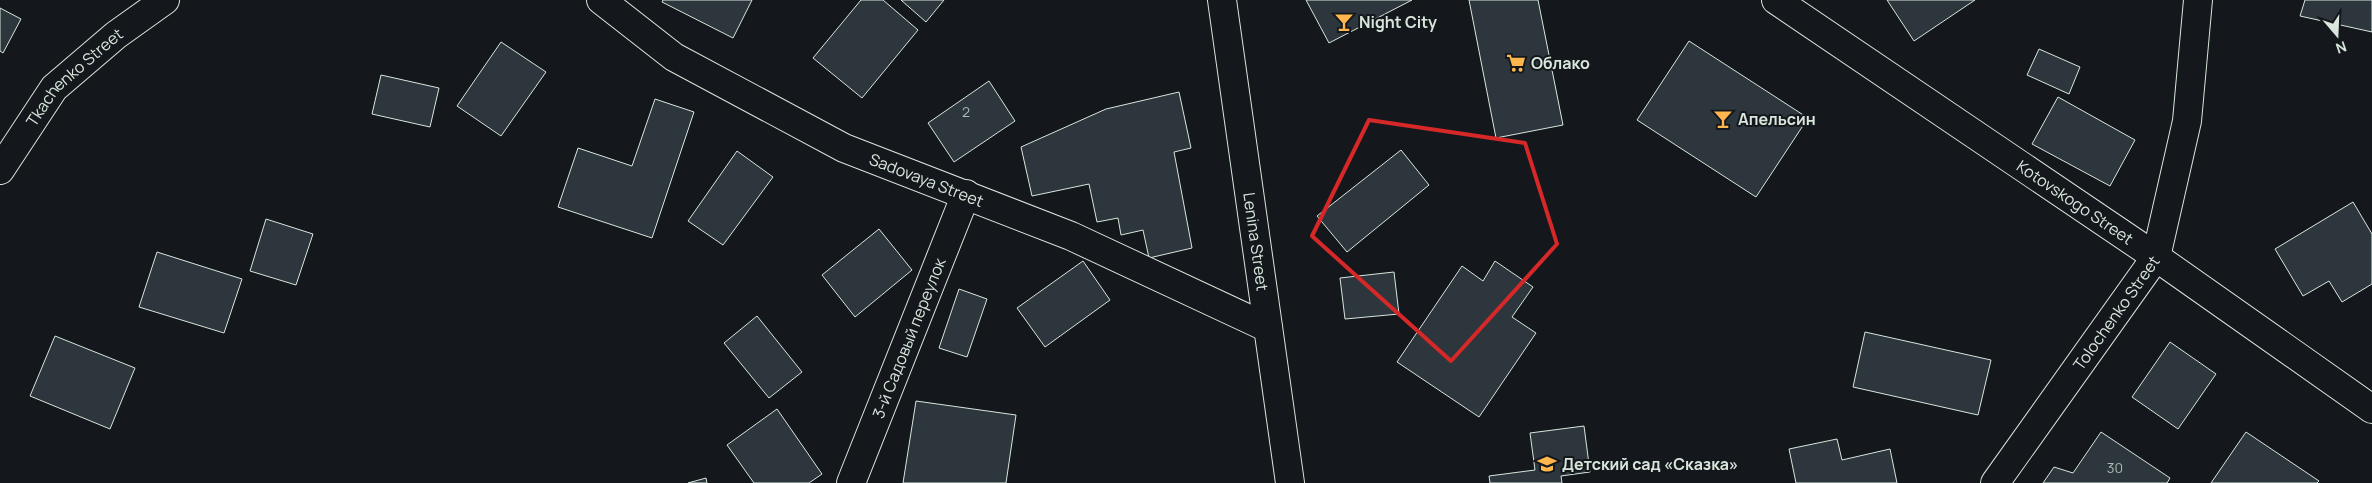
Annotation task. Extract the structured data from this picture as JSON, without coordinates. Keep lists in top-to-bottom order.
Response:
{
  "streets": {
    "street": [
      "Tkachenko Street",
      "Sadovaya Street",
      "Kotovskogo Street",
      "Lenina Street",
      "Tolochenko Street",
      "3-й Садовый переулок"
    ]
  },
  "crossings": [
    ["Sadovaya Street", "Lenina Street"],
    ["Sadovaya Street", "3-й Садовый переулок"],
    ["Kotovskogo Street", "Tolochenko Street"]
  ],
  "places": {
    "bar": ["Night City", "Апельсин"],
    "supermarket": ["Облако"],
    "school or university": ["Детский сад «Сказка»"]
  },
  "house_numbers": ["2", "30"],
  "north": "bottom"
}
